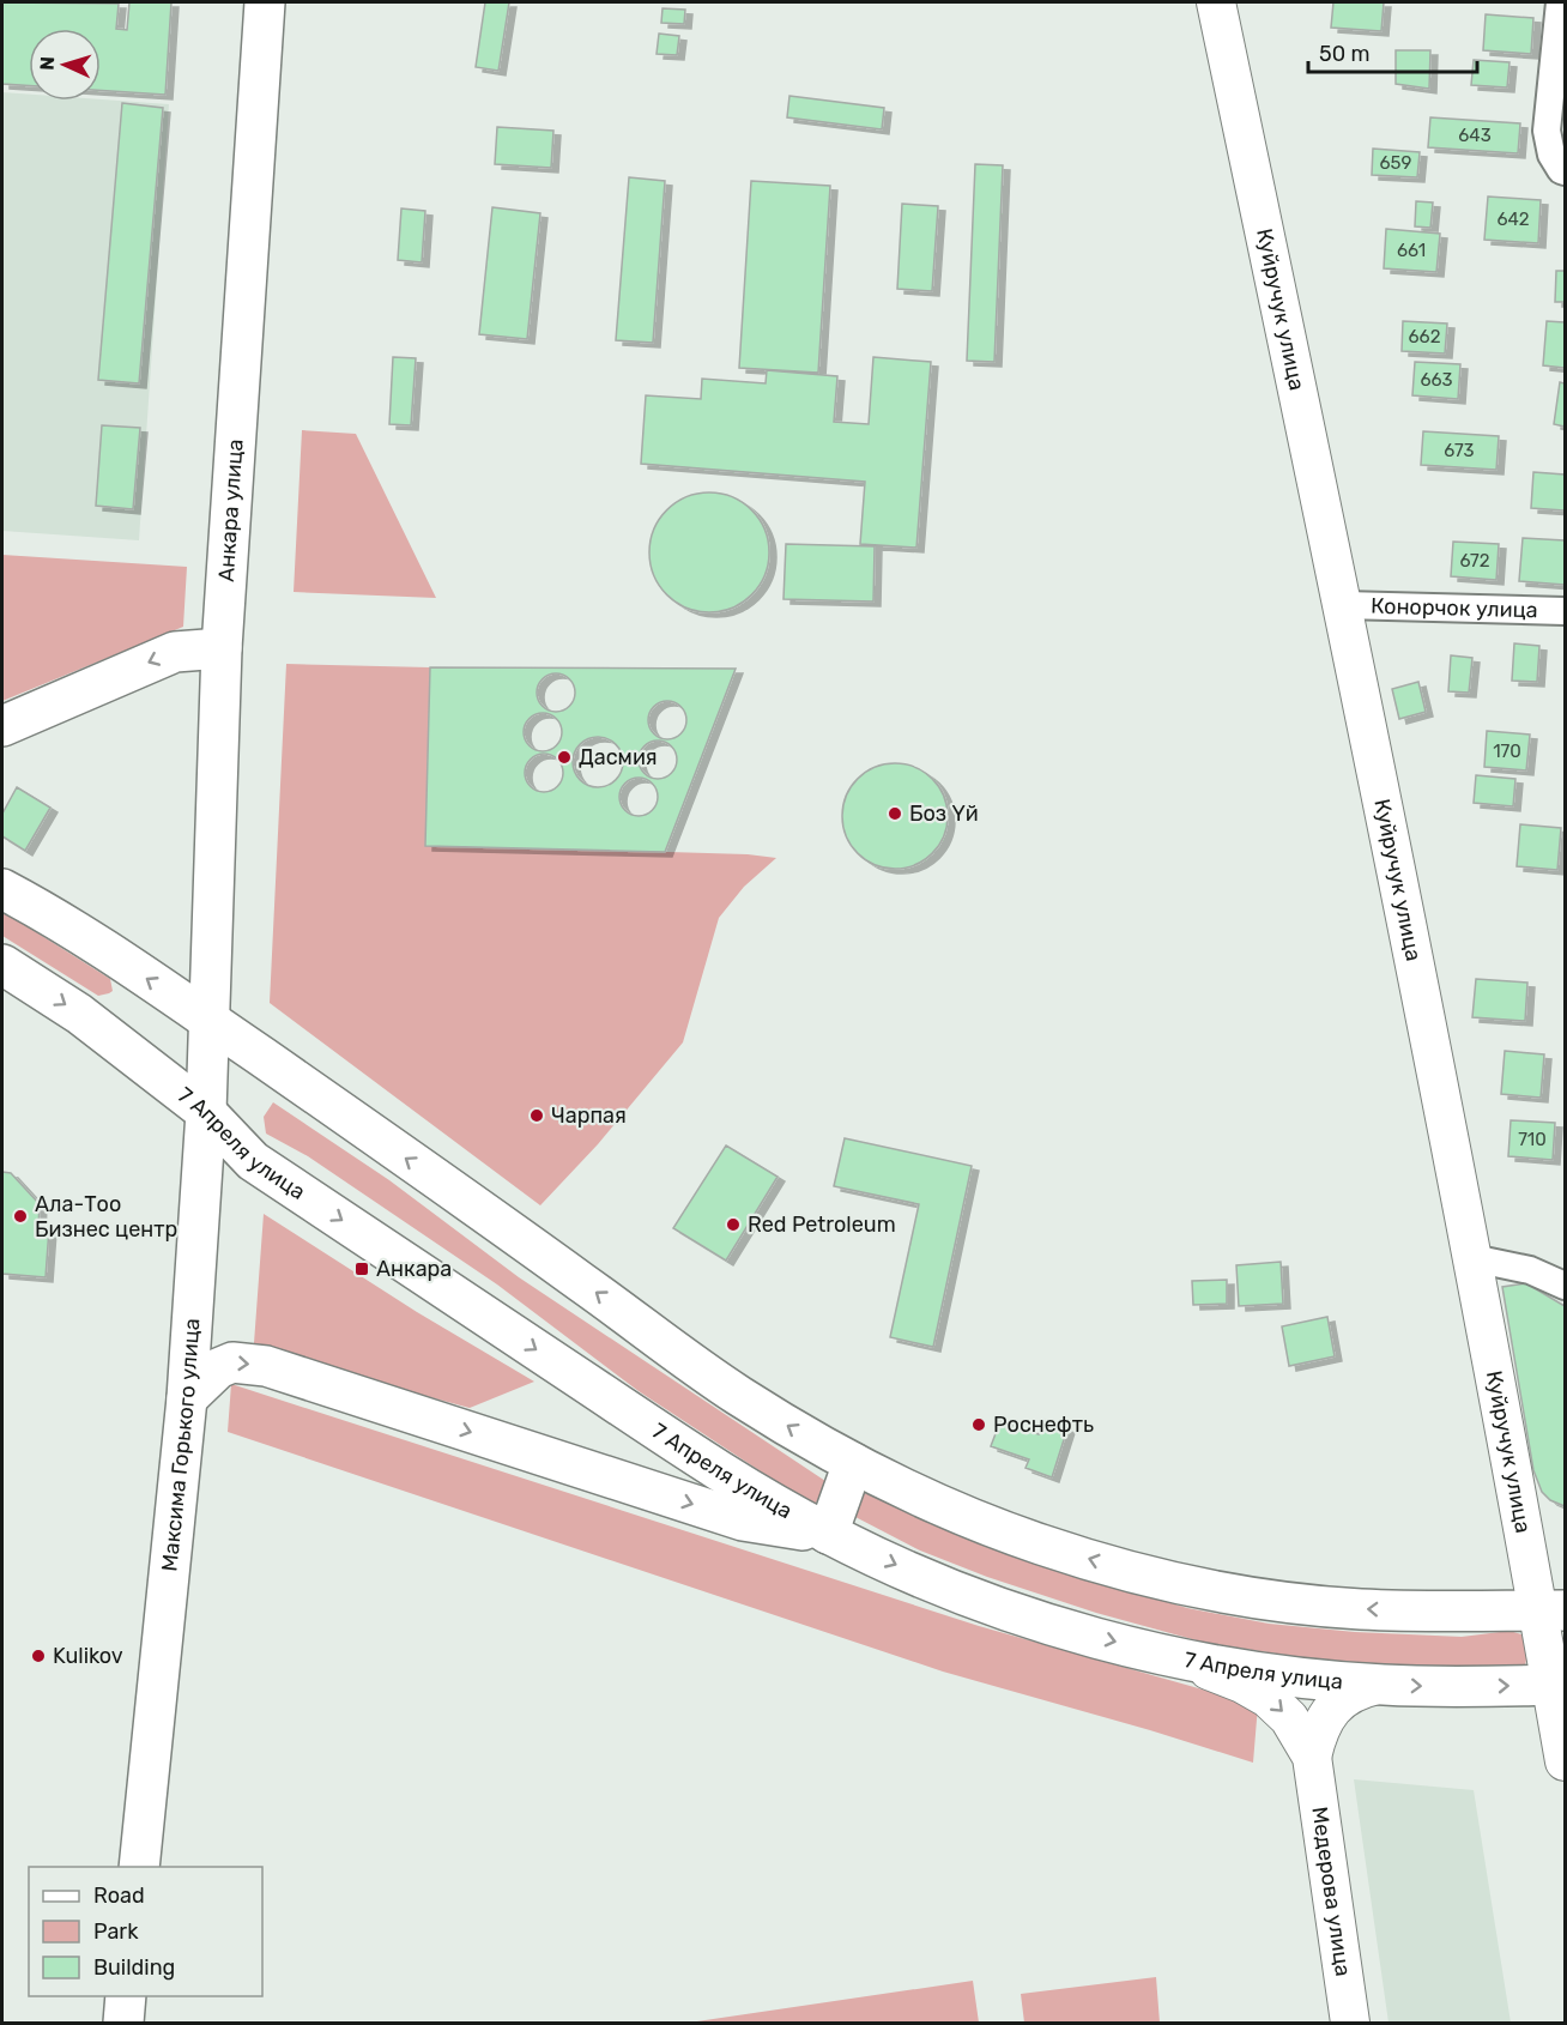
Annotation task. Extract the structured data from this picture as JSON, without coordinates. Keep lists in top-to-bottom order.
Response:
{
  "streets": {
    "main road": ["Анкара улица", "7 Апреля улица", "Максима Горького улица"],
    "street": ["Куйручук улица", "Конорчок улица", "Медерова улица"]
  },
  "crossings": [
    ["Куйручук улица", "Конорчок улица"],
    ["Куйручук улица", "7 Апреля улица"],
    ["Анкара улица", "Максима Горького улица"],
    ["7 Апреля улица", "Максима Горького улица"],
    ["7 Апреля улица", "Медерова улица"]
  ],
  "places": {
    "other": [
      "Дасмия",
      "Боз Үй",
      "Чарпая",
      "Ала-Тоо Бизнес центр",
      "Red Petroleum",
      "Роснефть",
      "Kulikov"
    ],
    "transit": ["Анкара"]
  },
  "house_numbers": [
    "643",
    "659",
    "642",
    "661",
    "662",
    "663",
    "673",
    "672",
    "170",
    "710"
  ],
  "legend": ["Road", "Park", "Building"],
  "scale_bar": "50 m",
  "north": "left"
}
